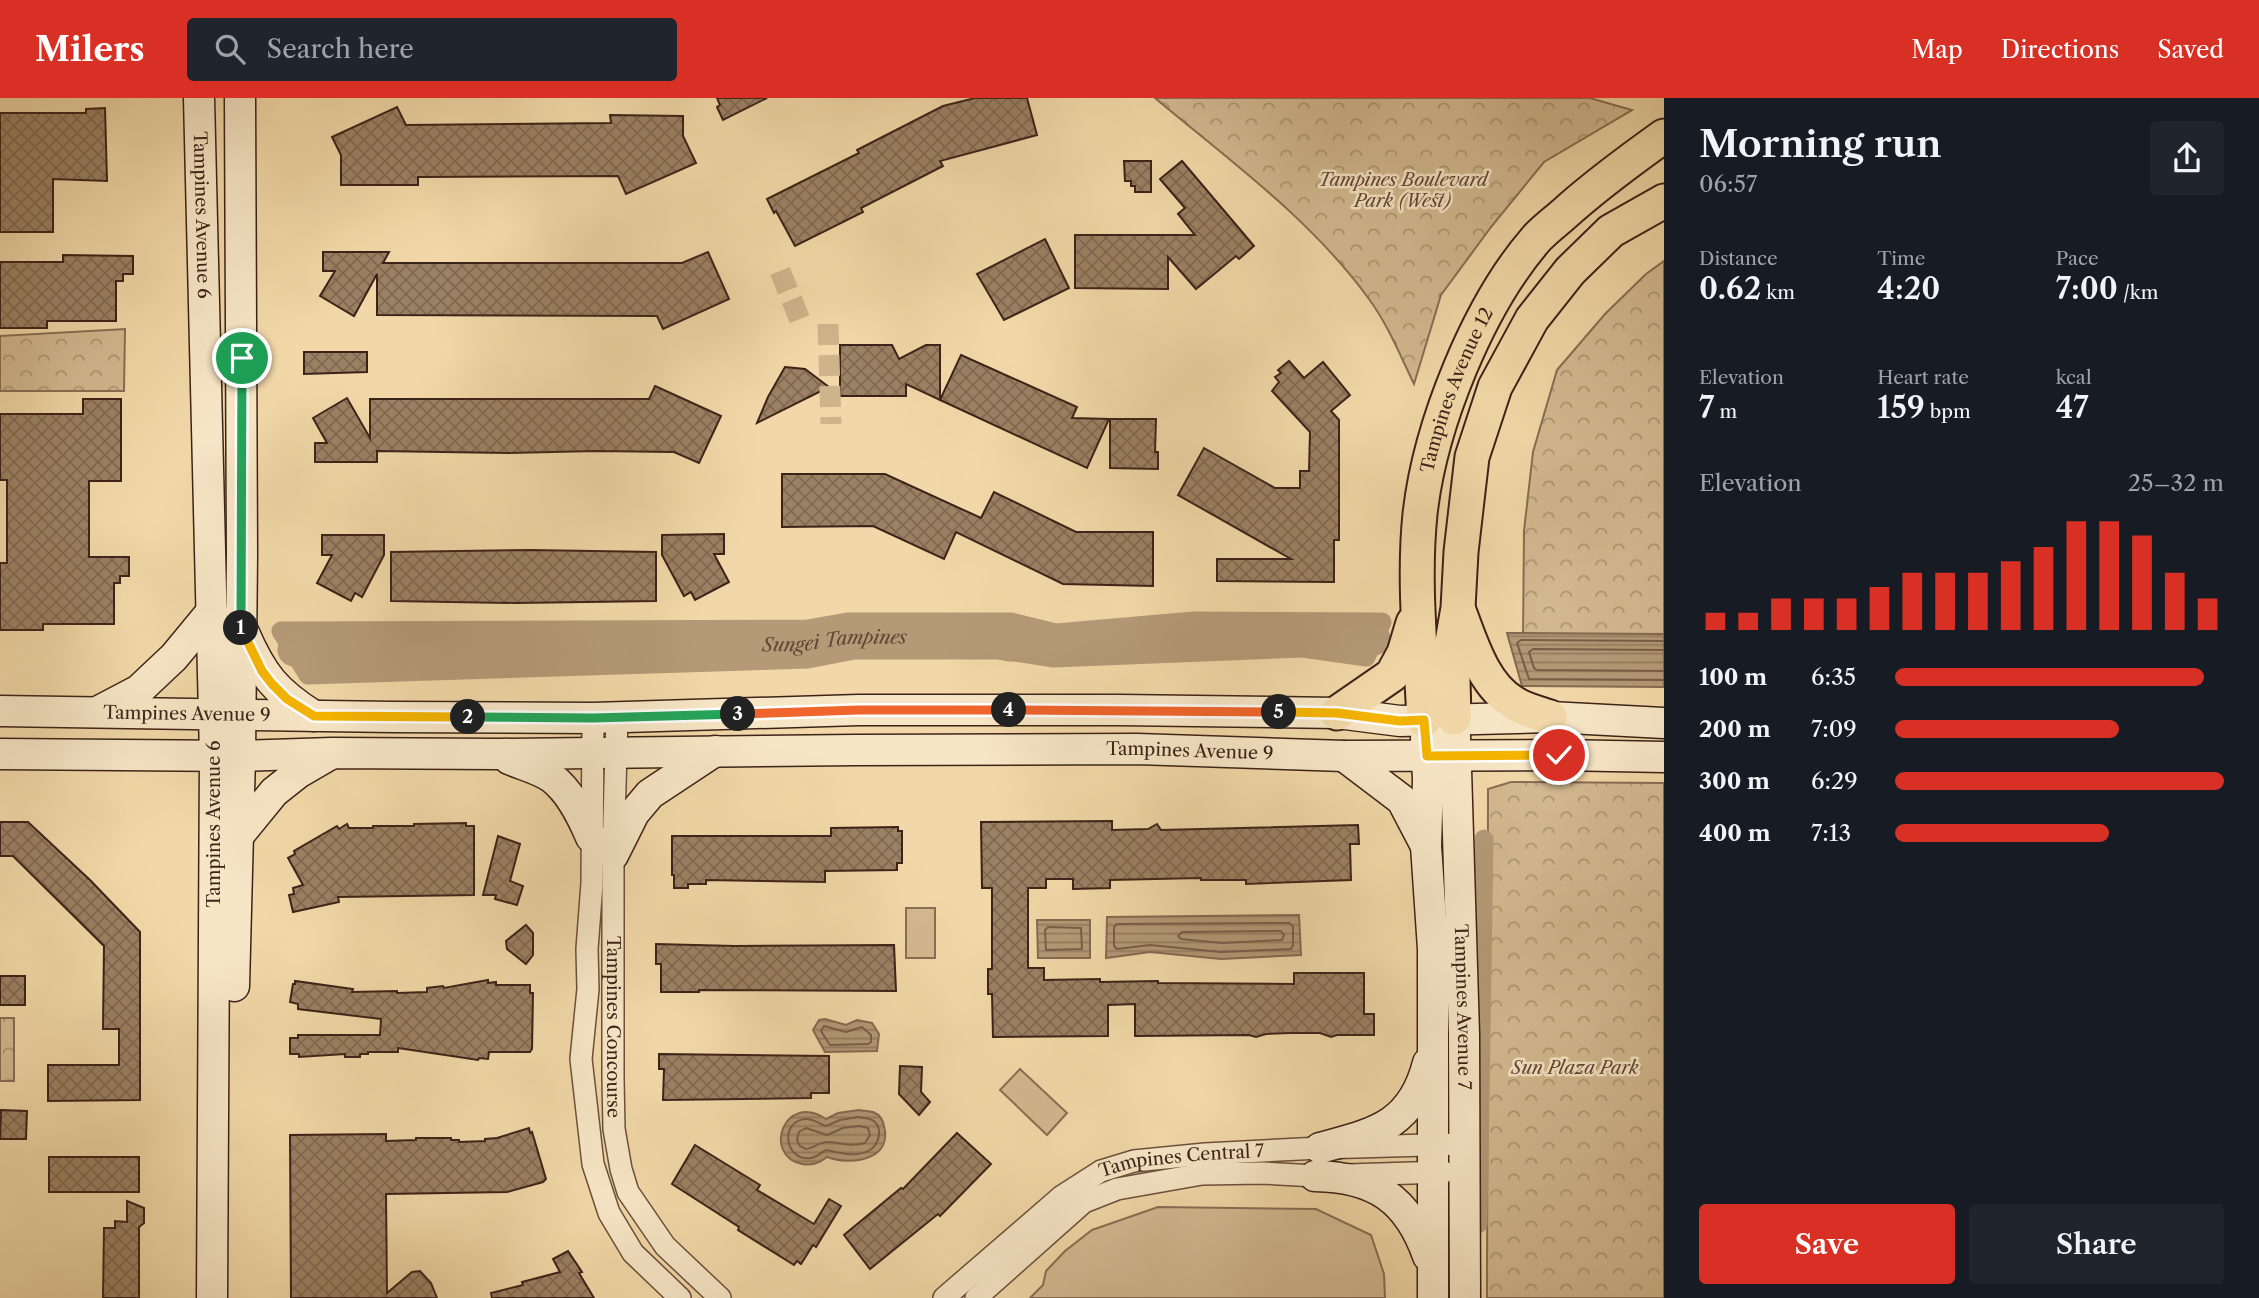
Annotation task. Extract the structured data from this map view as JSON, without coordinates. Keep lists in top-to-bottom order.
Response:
{
  "streets": {
    "main road": [
      "Tampines Avenue 6",
      "Tampines Avenue 12",
      "Tampines Avenue 9",
      "Tampines Avenue 7"
    ],
    "street": ["Tampines Concourse", "Tampines Central 7"]
  },
  "crossings": [
    ["Tampines Avenue 6", "Tampines Avenue 9"],
    ["Tampines Avenue 12", "Tampines Avenue 9"],
    ["Tampines Avenue 12", "Tampines Avenue 7"],
    ["Tampines Avenue 9", "Tampines Avenue 7"],
    ["Tampines Avenue 9", "Tampines Concourse"],
    ["Tampines Avenue 7", "Tampines Central 7"]
  ],
  "water": ["Sungei Tampines"],
  "parks": ["Tampines Boulevard Park (West)", "Sun Plaza Park"],
  "page": {
    "header": "Milers",
    "search": "Search here",
    "nav": ["Map", "Directions", "Saved"],
    "heading": ["Morning run", "06:57"],
    "stats": [
      ["Distance", "0.62 km"],
      ["Time", "4:20"],
      ["Pace", "7:00 /km"],
      ["Elevation", "7 m"],
      ["Heart rate", "159 bpm"],
      ["kcal", "47"]
    ],
    "chart": ["Elevation", "25–32 m"],
    "pins": [
      "1",
      "4",
      "5",
      "3",
      "2"
    ],
    "list": [
      {
        "name": "100 m",
        "note": "6:35"
      },
      {
        "name": "200 m",
        "note": "7:09"
      },
      {
        "name": "300 m",
        "note": "6:29"
      },
      {
        "name": "400 m",
        "note": "7:13"
      }
    ],
    "buttons": ["Save", "Share"]
  }
}
